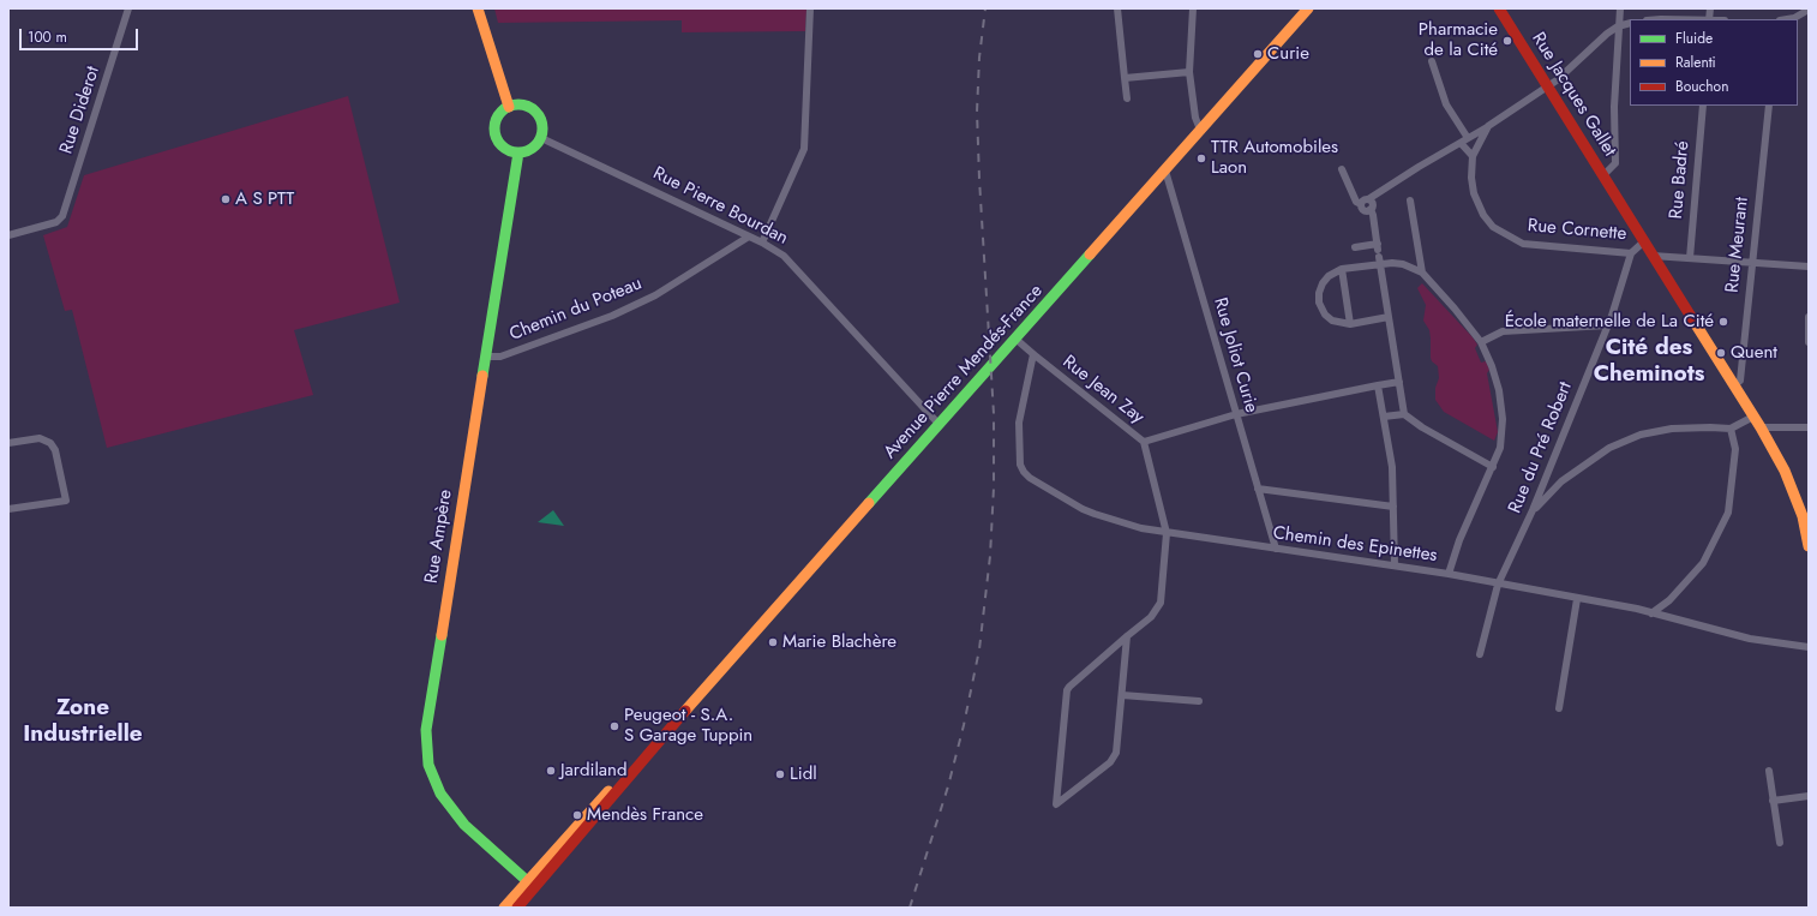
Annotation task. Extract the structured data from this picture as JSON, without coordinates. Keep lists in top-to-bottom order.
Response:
{
  "streets": {
    "main road": ["Rue Jacques Gallet", "Avenue Pierre Mendés-France", "Rue Ampère"],
    "street": [
      "Rue Diderot",
      "Rue Badré",
      "Rue Pierre Bourdan",
      "Rue Cornette",
      "Rue Meurant",
      "Chemin du Poteau",
      "Rue Joliot Curie",
      "Rue Jean Zay",
      "Rue du Pré Robert",
      "Chemin des Epinettes"
    ]
  },
  "crossings": [
    ["Rue Jacques Gallet", "Rue Cornette"],
    ["Rue Jacques Gallet", "Rue Meurant"],
    ["Rue Pierre Bourdan", "Chemin du Poteau"],
    ["Rue Pierre Bourdan", "Avenue Pierre Mendés-France"],
    ["Rue Pierre Bourdan", "Rue Ampère"],
    ["Rue Cornette", "Rue du Pré Robert"],
    ["Chemin du Poteau", "Rue Ampère"],
    ["Rue Joliot Curie", "Avenue Pierre Mendés-France"],
    ["Rue Joliot Curie", "Chemin des Epinettes"],
    ["Avenue Pierre Mendés-France", "Rue Jean Zay"],
    ["Avenue Pierre Mendés-France", "Rue Ampère"],
    ["Rue Jean Zay", "Chemin des Epinettes"],
    ["Rue du Pré Robert", "Chemin des Epinettes"]
  ],
  "districts": ["Cité des Cheminots", "Zone Industrielle"],
  "places": [
    "Pharmacie de la Cité",
    "Curie",
    "TTR Automobiles Laon",
    "A S PTT",
    "École maternelle de La Cité",
    "Quent",
    "Marie Blachère",
    "Peugeot - S.A. S Garage Tuppin",
    "Jardiland",
    "Lidl",
    "Mendès France"
  ],
  "legend": ["Fluide", "Ralenti", "Bouchon"],
  "scale_bar": "100 m"
}
